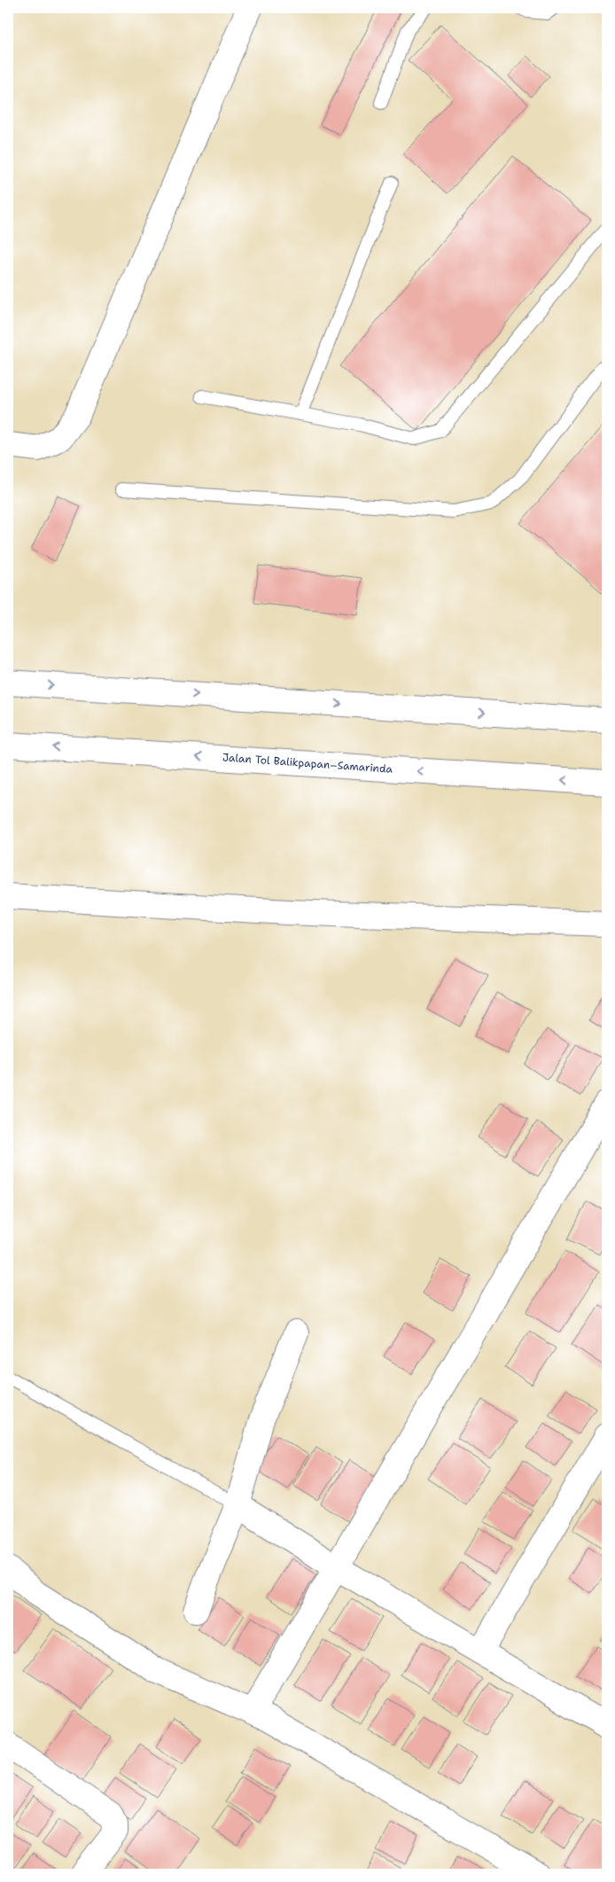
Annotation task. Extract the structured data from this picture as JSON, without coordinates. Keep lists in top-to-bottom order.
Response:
{
  "streets": {
    "main road": ["Jalan Tol Balikpapan–Samarinda"]
  }
}
